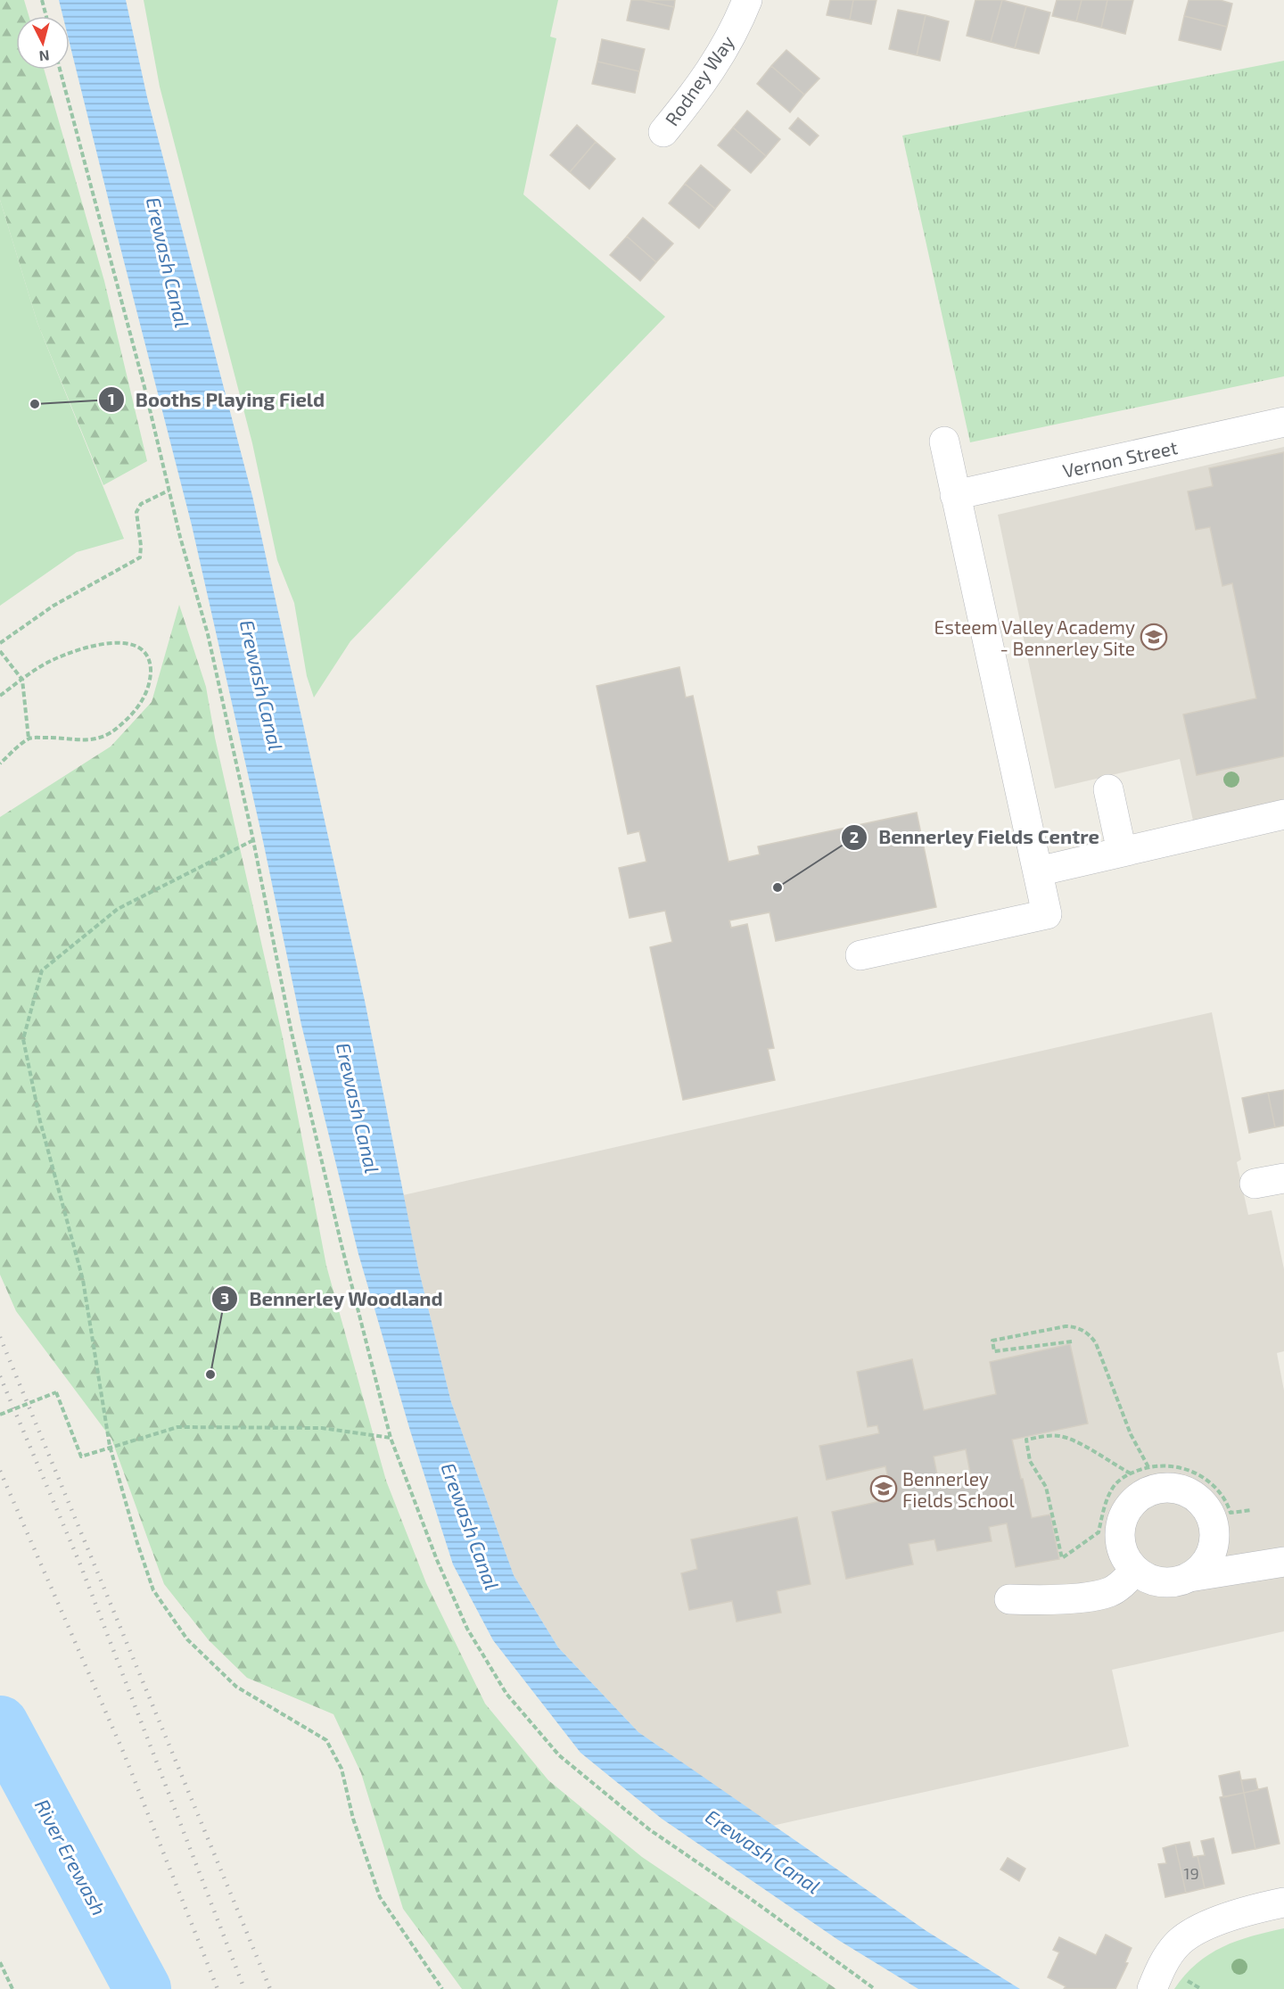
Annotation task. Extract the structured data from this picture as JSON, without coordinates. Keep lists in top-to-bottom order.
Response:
{
  "streets": {
    "street": ["Rodney Way", "Vernon Street"]
  },
  "water": ["Erewash Canal", "River Erewash"],
  "places": {
    "other": ["Booths Playing Field", "Bennerley Fields Centre", "Bennerley Woodland"],
    "school or university": ["Esteem Valley Academy - Bennerley Site", "Bennerley Fields School"]
  },
  "house_numbers": ["19"],
  "north": "bottom"
}
